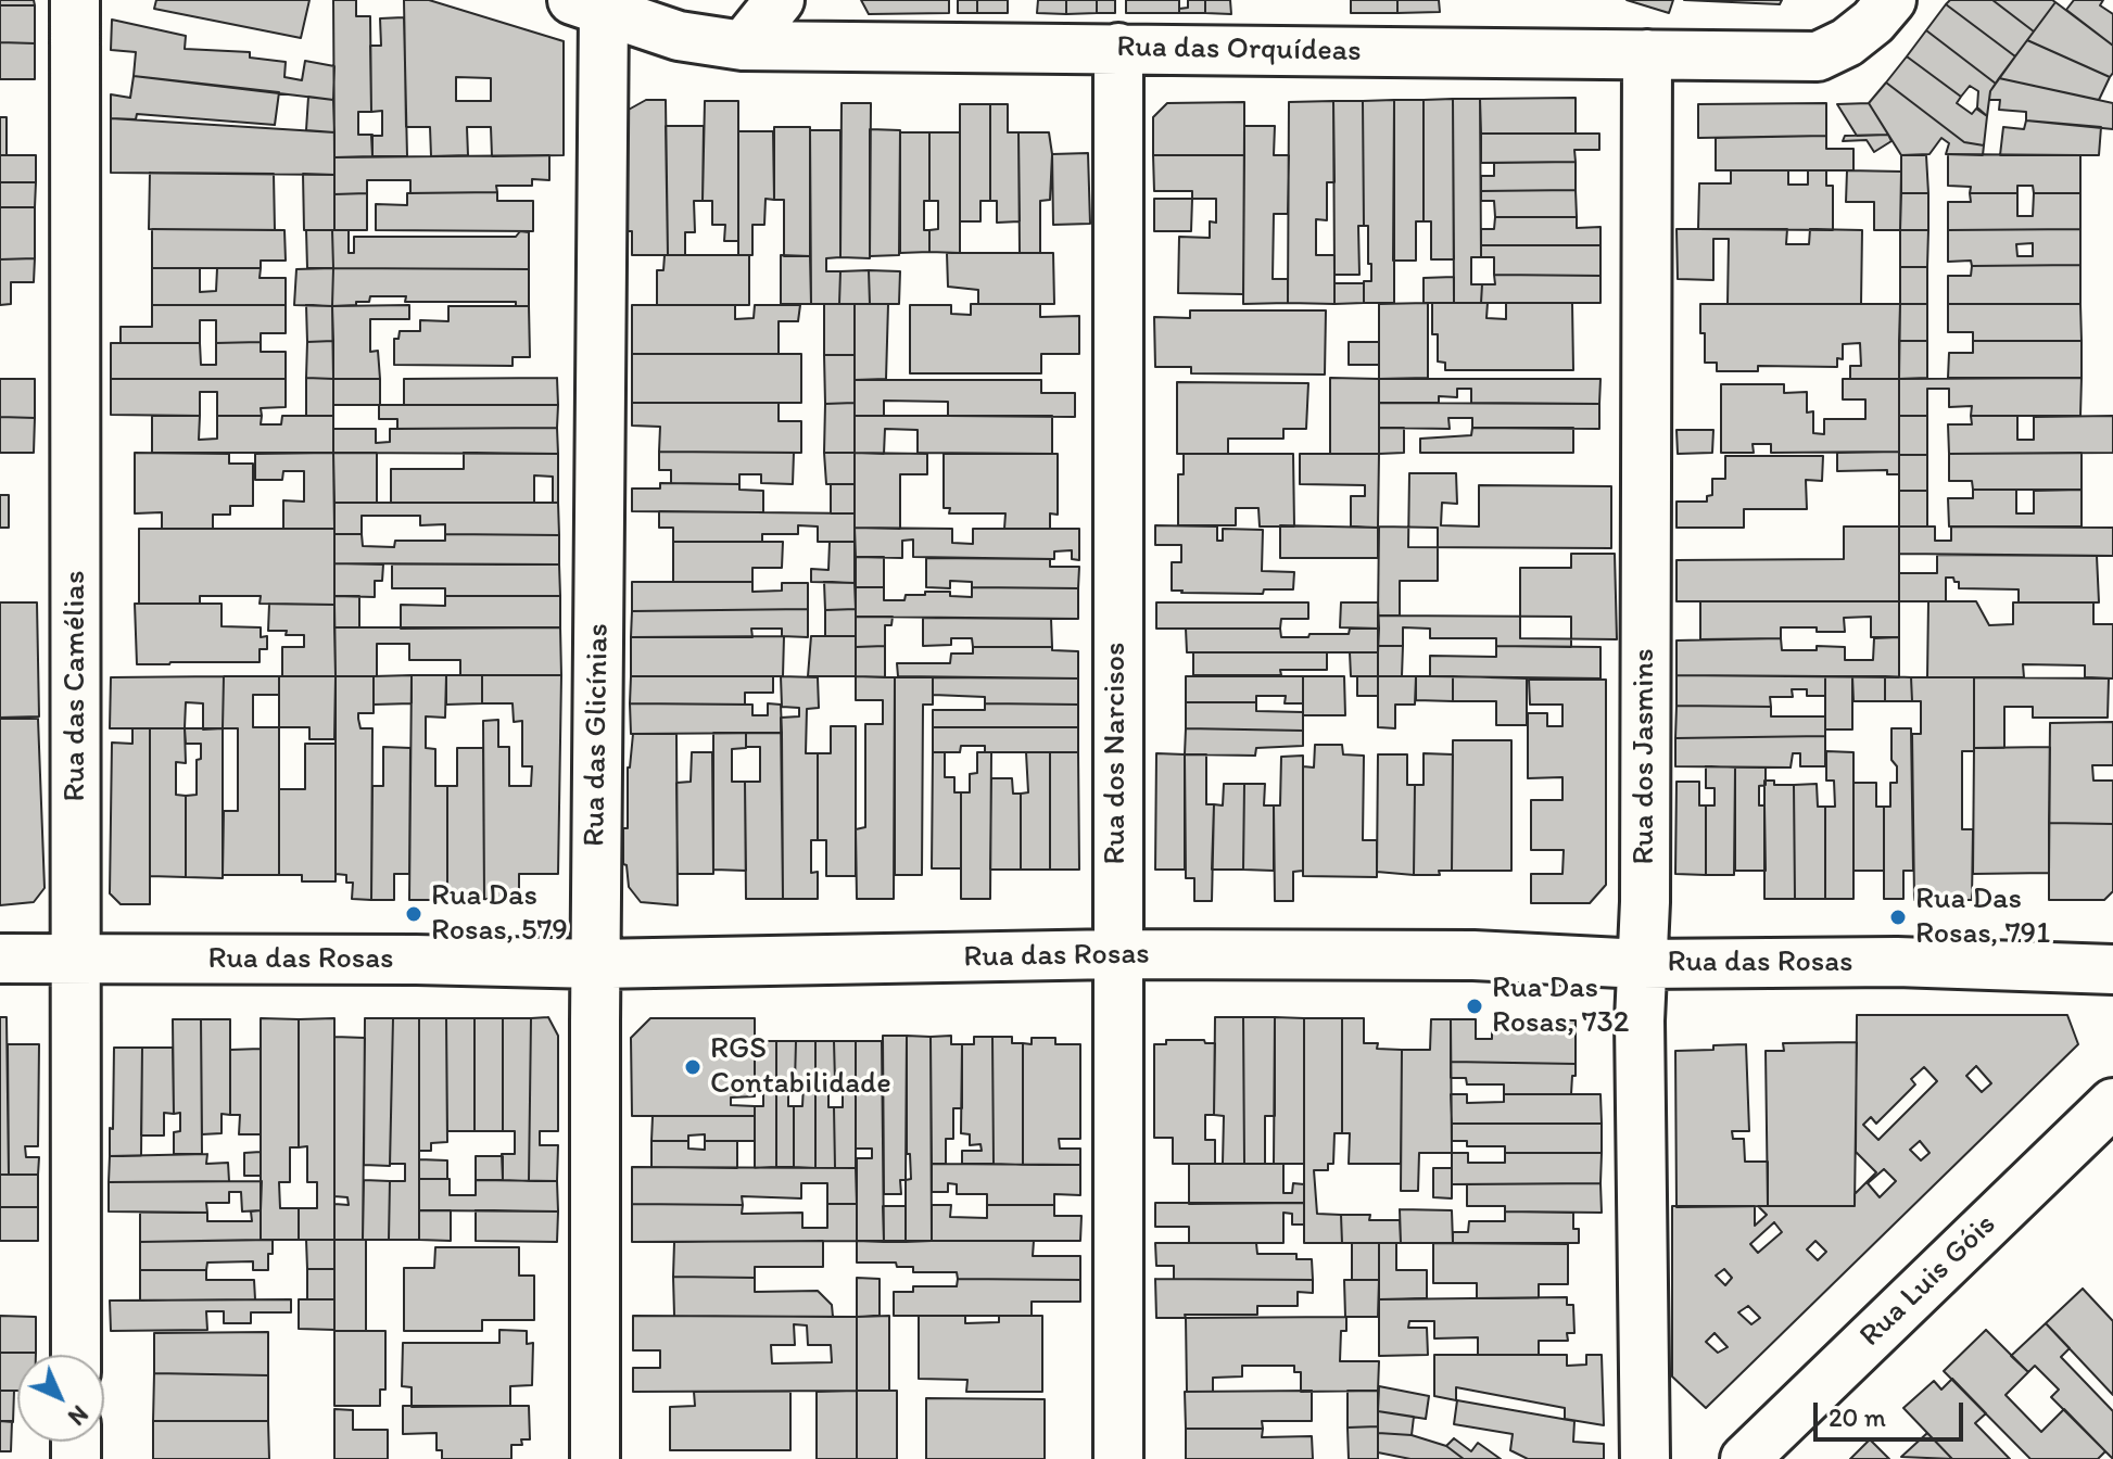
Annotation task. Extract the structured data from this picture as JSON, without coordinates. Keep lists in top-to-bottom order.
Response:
{
  "streets": {
    "street": [
      "Rua das Orquídeas",
      "Rua das Camélias",
      "Rua das Glicínias",
      "Rua dos Narcisos",
      "Rua dos Jasmins",
      "Rua das Rosas",
      "Rua Luis Góis"
    ]
  },
  "crossings": [
    ["Rua das Orquídeas", "Rua das Glicínias"],
    ["Rua das Orquídeas", "Rua dos Narcisos"],
    ["Rua das Orquídeas", "Rua dos Jasmins"],
    ["Rua das Camélias", "Rua das Rosas"],
    ["Rua das Glicínias", "Rua das Rosas"],
    ["Rua dos Narcisos", "Rua das Rosas"],
    ["Rua dos Jasmins", "Rua das Rosas"]
  ],
  "places": [
    "Rua Das Rosas, 579",
    "Rua Das Rosas, 791",
    "Rua Das Rosas, 732",
    "RGS Contabilidade"
  ],
  "scale_bar": "20 m",
  "north": "bottom right"
}
